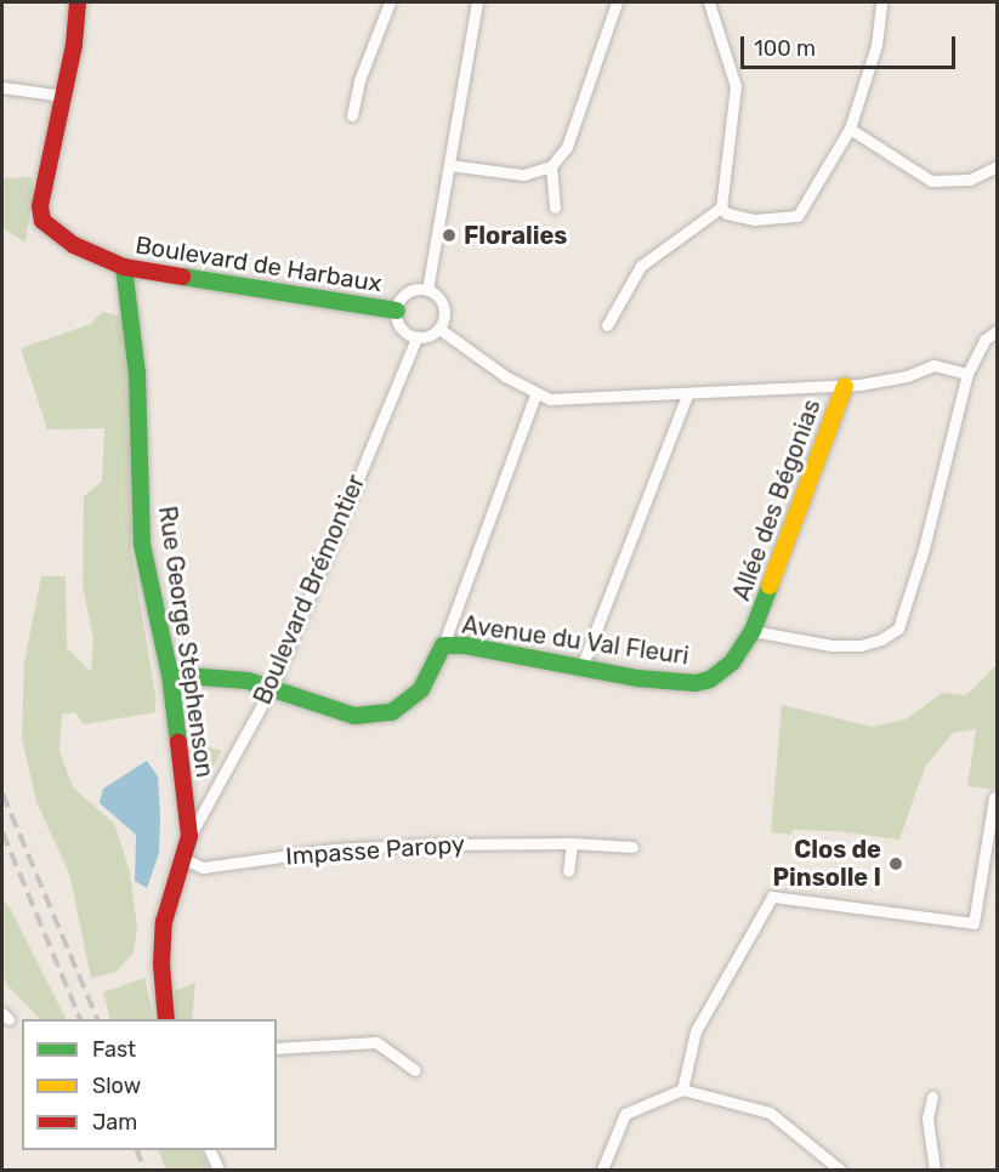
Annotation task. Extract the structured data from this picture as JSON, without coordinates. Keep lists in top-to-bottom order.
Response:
{
  "streets": {
    "street": [
      "Boulevard de Harbaux",
      "Allée des Bégonias",
      "Boulevard Brémontier",
      "Avenue du Val Fleuri",
      "Rue George Stephenson",
      "Impasse Paropy"
    ]
  },
  "crossings": [
    ["Boulevard de Harbaux", "Boulevard Brémontier"],
    ["Boulevard de Harbaux", "Rue George Stephenson"],
    ["Allée des Bégonias", "Avenue du Val Fleuri"],
    ["Boulevard Brémontier", "Avenue du Val Fleuri"],
    ["Boulevard Brémontier", "Rue George Stephenson"],
    ["Avenue du Val Fleuri", "Rue George Stephenson"],
    ["Rue George Stephenson", "Impasse Paropy"]
  ],
  "places": ["Floralies", "Clos de Pinsolle I"],
  "legend": ["Fast", "Slow", "Jam"],
  "scale_bar": "100 m"
}
